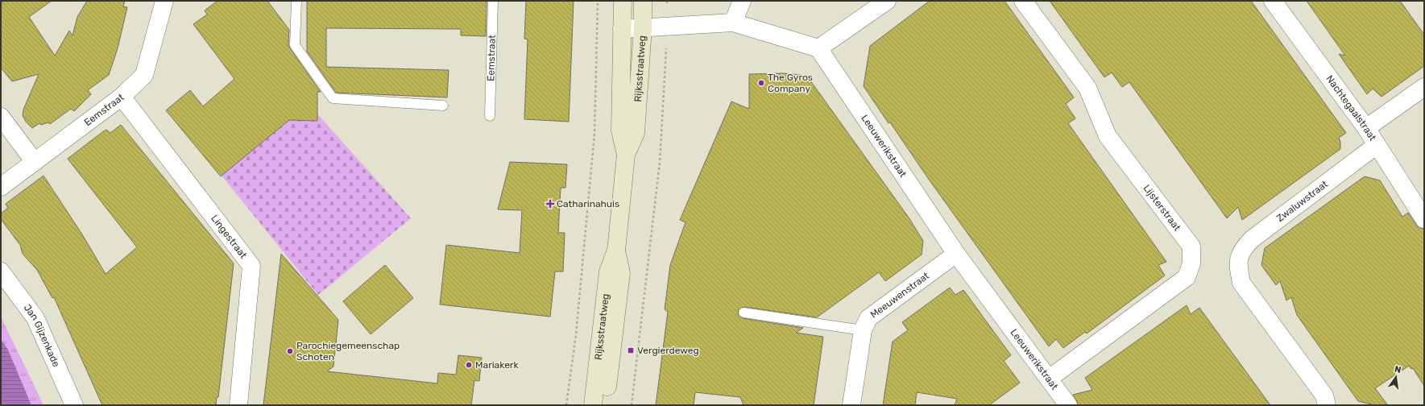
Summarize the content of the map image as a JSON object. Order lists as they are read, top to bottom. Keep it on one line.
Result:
{"streets":{"main road":["Rijksstraatweg"],"street":["Eemstraat","Nachtegaalstraat","Leeuwerikstraat","Zwaluwstraat","Lijsterstraat","Lingestraat","Meeuwenstraat","Jan Gijzenkade"]},"crossings":[["Eemstraat","Lingestraat"],["Nachtegaalstraat","Zwaluwstraat"],["Leeuwerikstraat","Lijsterstraat"],["Leeuwerikstraat","Meeuwenstraat"]],"places":{"other":["The Gyros Company","Parochiegemeenschap Schoten","Mariakerk"],"health":["Catharinahuis"],"transit":["Vergierdeweg"]},"north":"top"}
